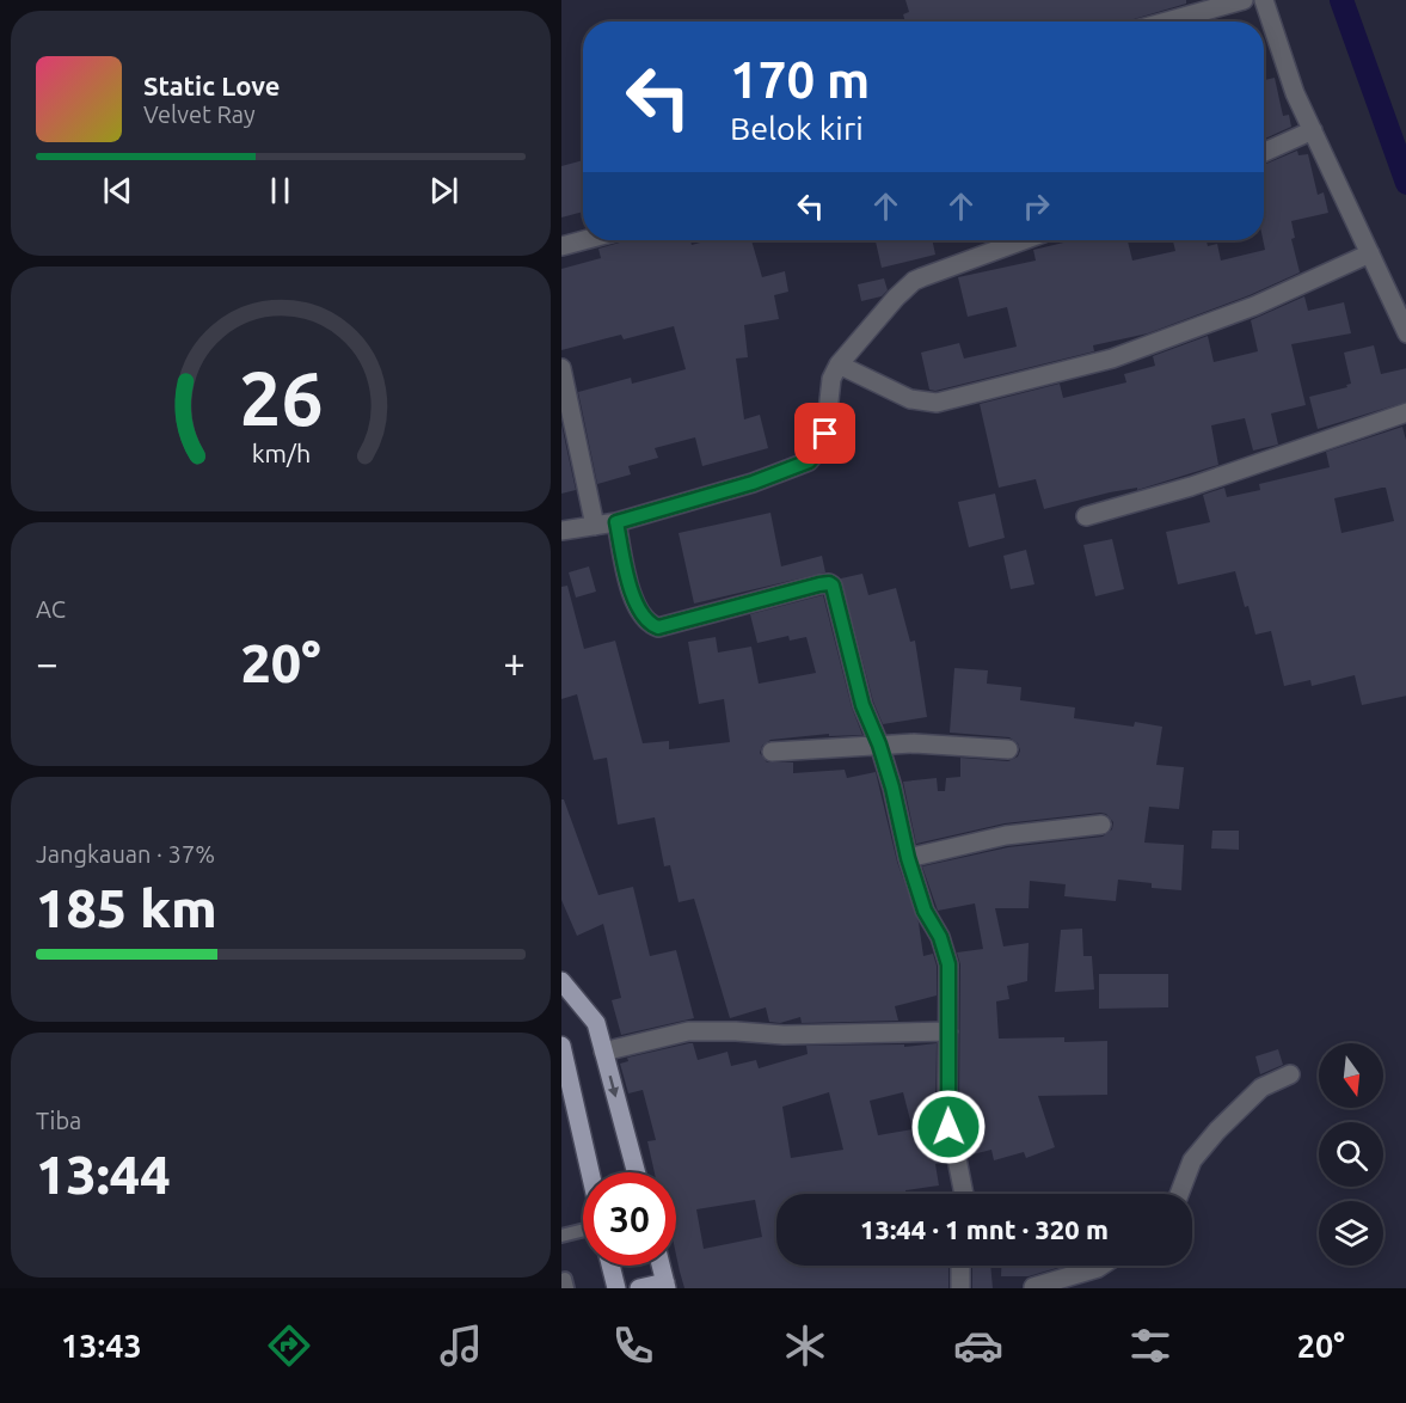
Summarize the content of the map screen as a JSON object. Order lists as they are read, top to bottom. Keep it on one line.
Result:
{"north":"bottom","page":{"turn":["170 m","Belok kiri"],"song":["Static Love","Velvet Ray"],"tile":["AC",["Jangkauan · 37%","185 km"],["Tiba","13:44"]],"heat":["−","20°","+"],"limit":"30","trip":"13:44 · 1 mnt · 320 m","tabs":["13:43","20°"],"gauge":["26","km/h"]}}
